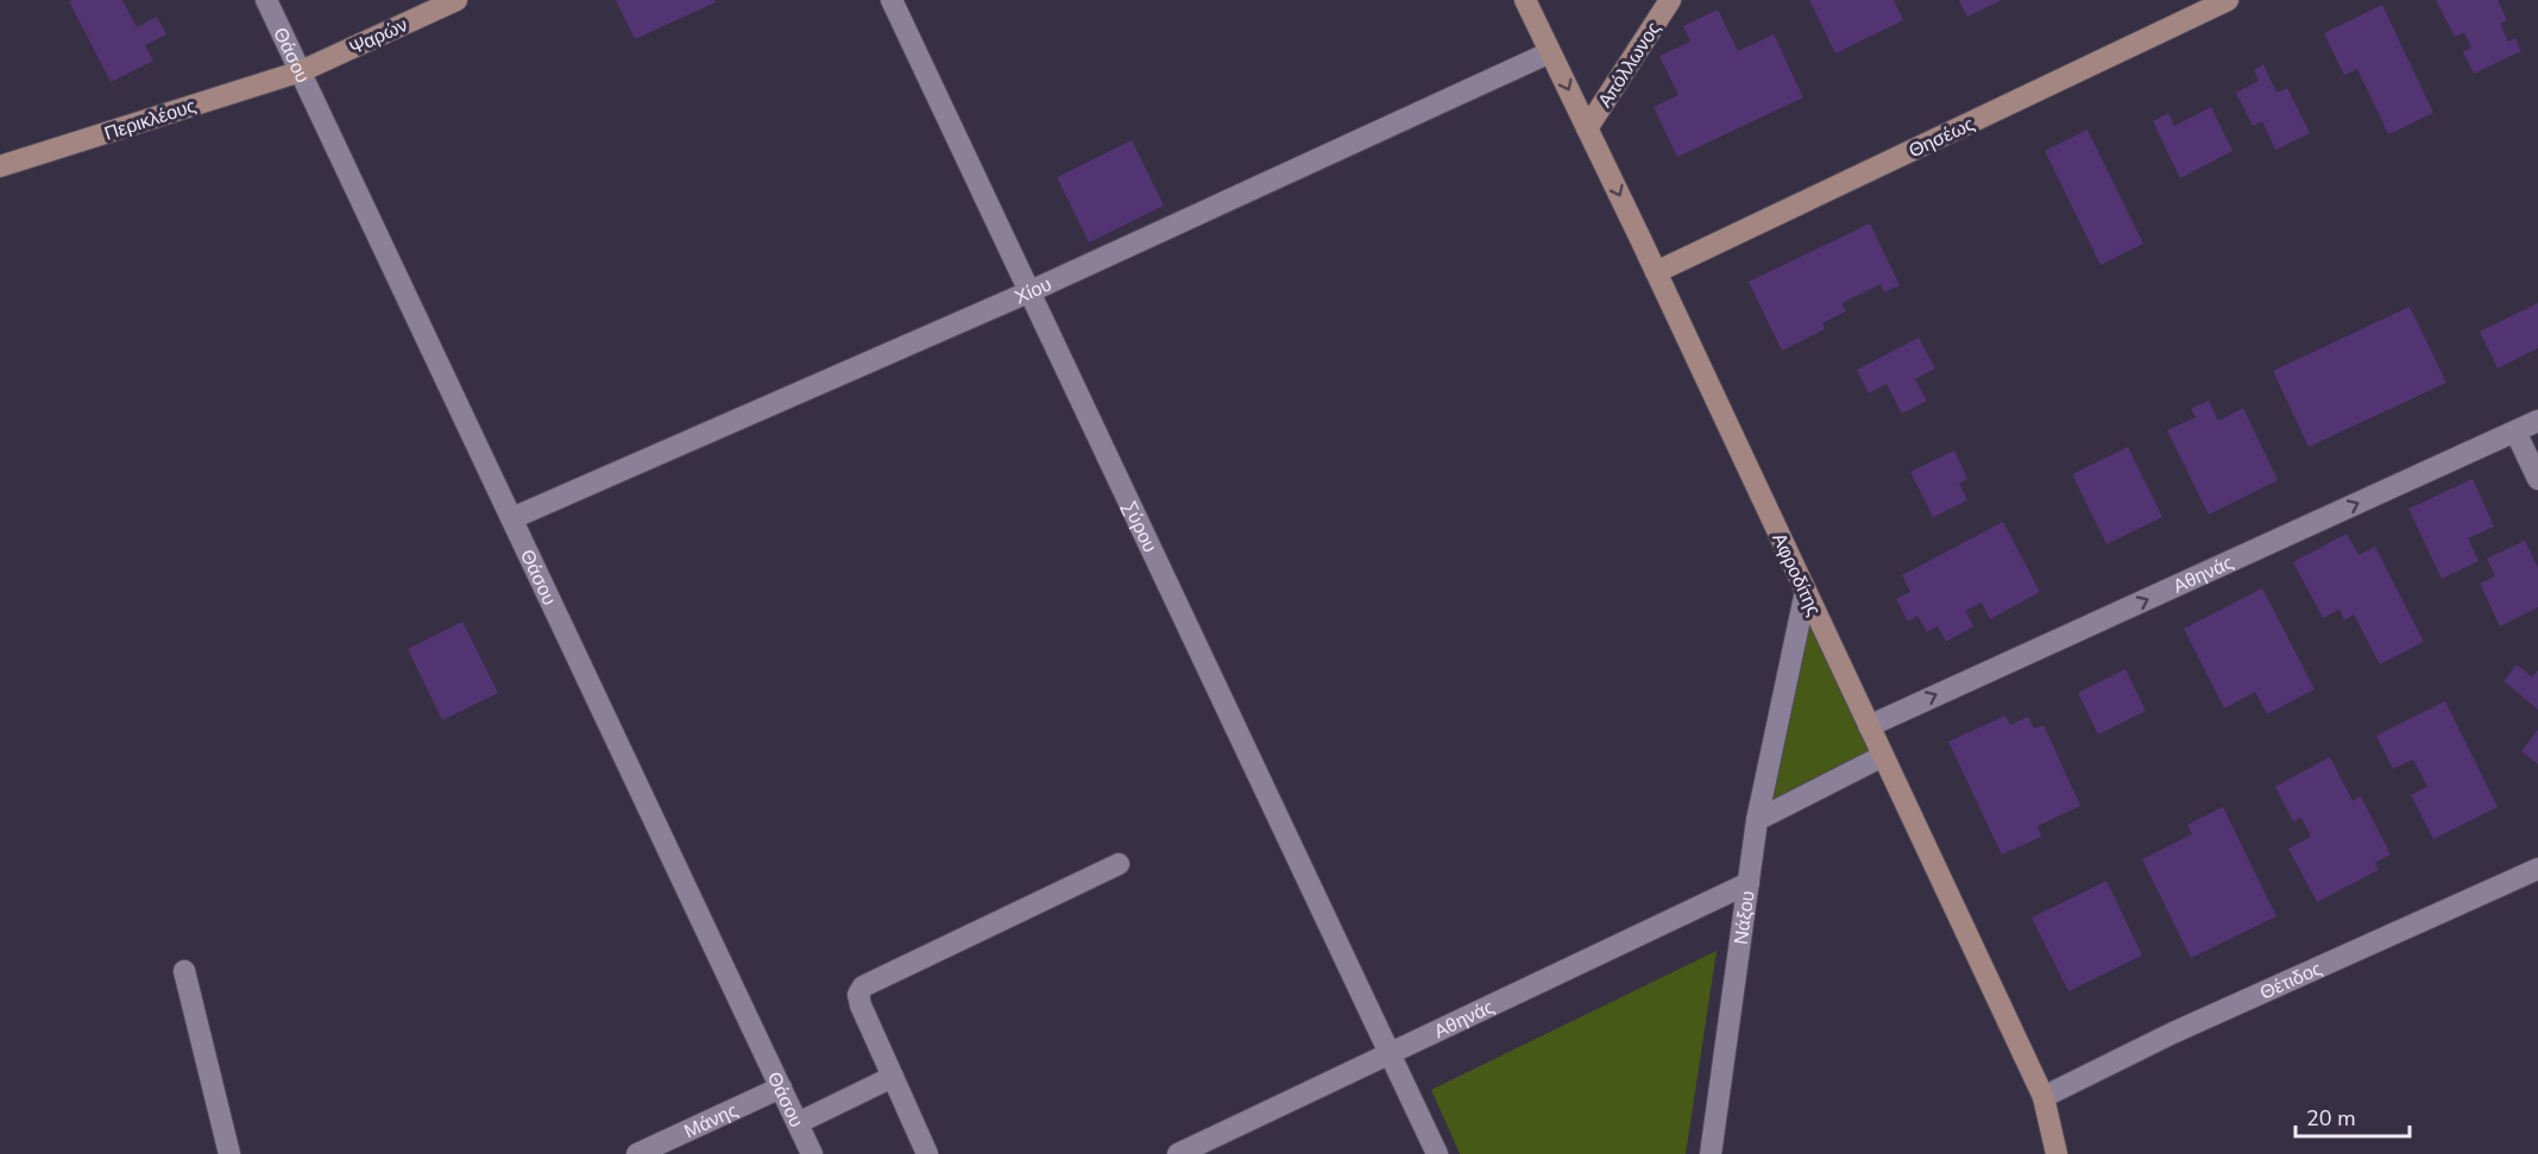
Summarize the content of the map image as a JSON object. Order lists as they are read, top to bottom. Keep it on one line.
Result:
{"streets":{"street":["Ψαρών","Θάσου","Απόλλωνος","Περικλέους","Θησέως","Χίου","Σύρου","Αθηνάς","Αφροδίτης","Νάξου","Θέτιδος","Μάνης"]},"crossings":[["Ψαρών","Θάσου"],["Ψαρών","Περικλέους"],["Θάσου","Περικλέους"],["Θάσου","Χίου"],["Θάσου","Μάνης"],["Απόλλωνος","Αφροδίτης"],["Θησέως","Αφροδίτης"],["Χίου","Σύρου"],["Χίου","Αφροδίτης"],["Σύρου","Αθηνάς"],["Αθηνάς","Αφροδίτης"],["Αθηνάς","Νάξου"],["Αφροδίτης","Νάξου"],["Αφροδίτης","Θέτιδος"]],"one_way":["Αθηνάς"],"scale_bar":"20 m"}
